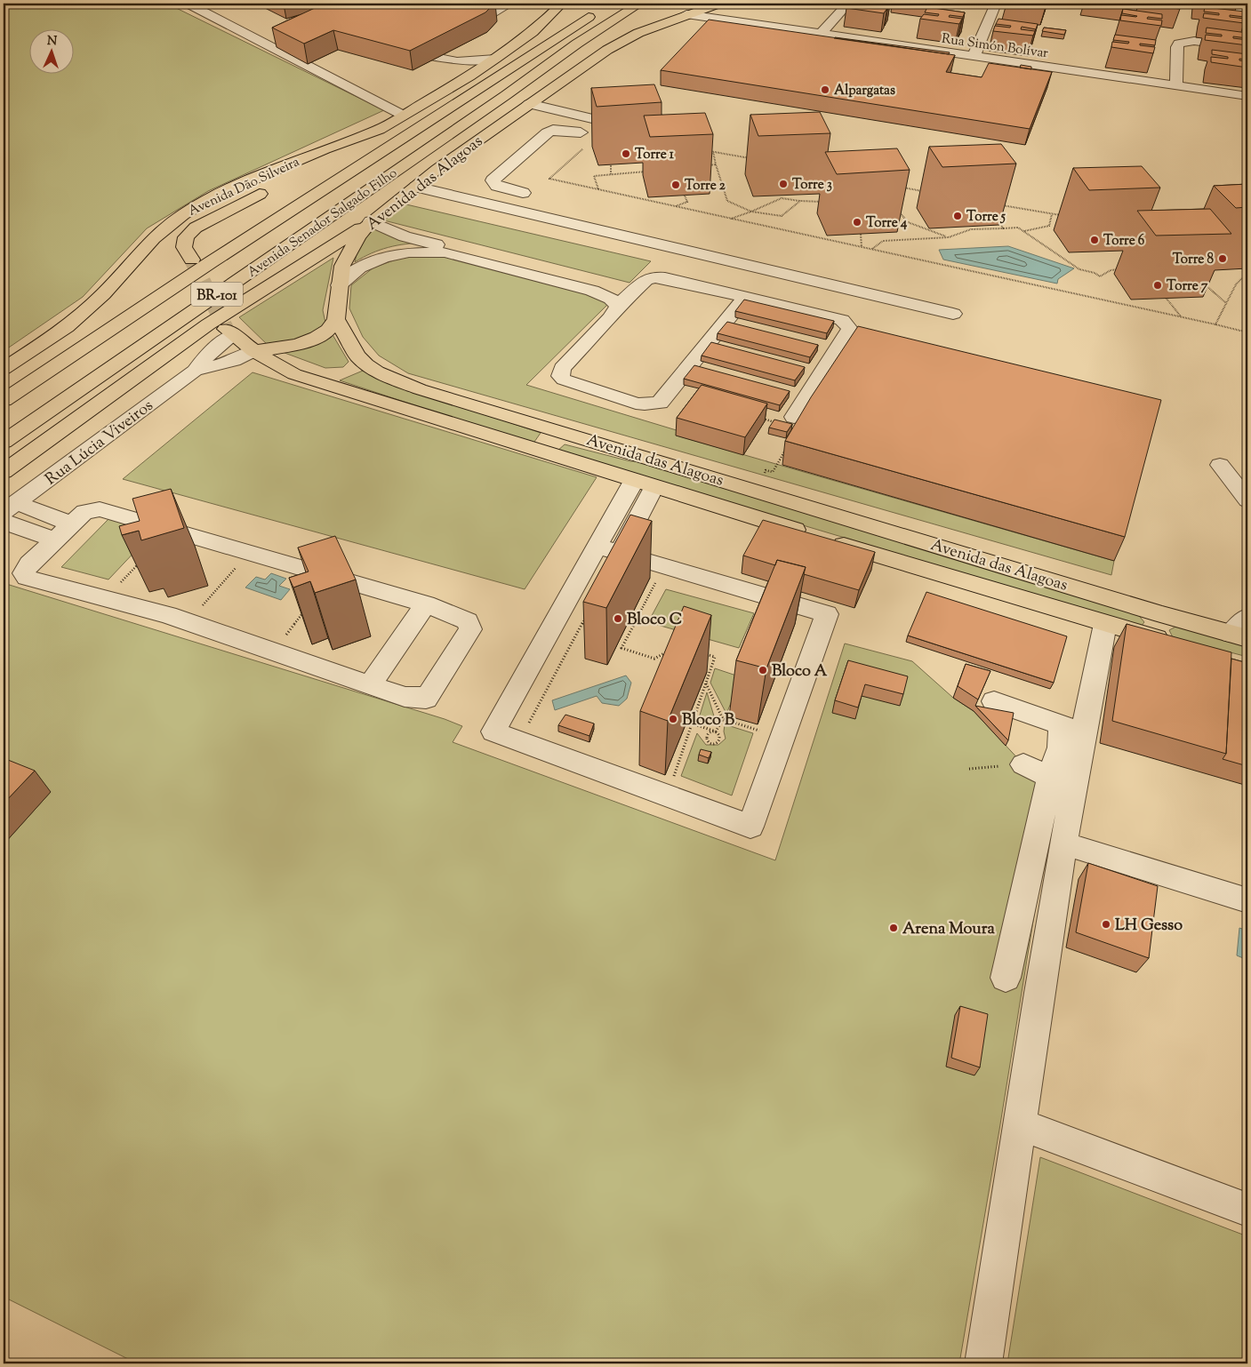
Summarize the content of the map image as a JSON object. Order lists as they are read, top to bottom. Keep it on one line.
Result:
{"streets":{"main road":["Avenida das Alagoas","Avenida Dão Silveira","Avenida Senador Salgado Filho","BR-101"],"street":["Rua Simón Bolívar","Rua Lúcia Viveiros"]},"crossings":[["Avenida das Alagoas","Avenida Senador Salgado Filho"],["Avenida das Alagoas","Rua Lúcia Viveiros"]],"places":["Alpargatas","Torre 1","Torre 3","Torre 2","Torre 5","Torre 4","Torre 6","Torre 8","Torre 7","Bloco C","Bloco A","Bloco B","LH Gesso","Arena Moura"],"north":"top"}
